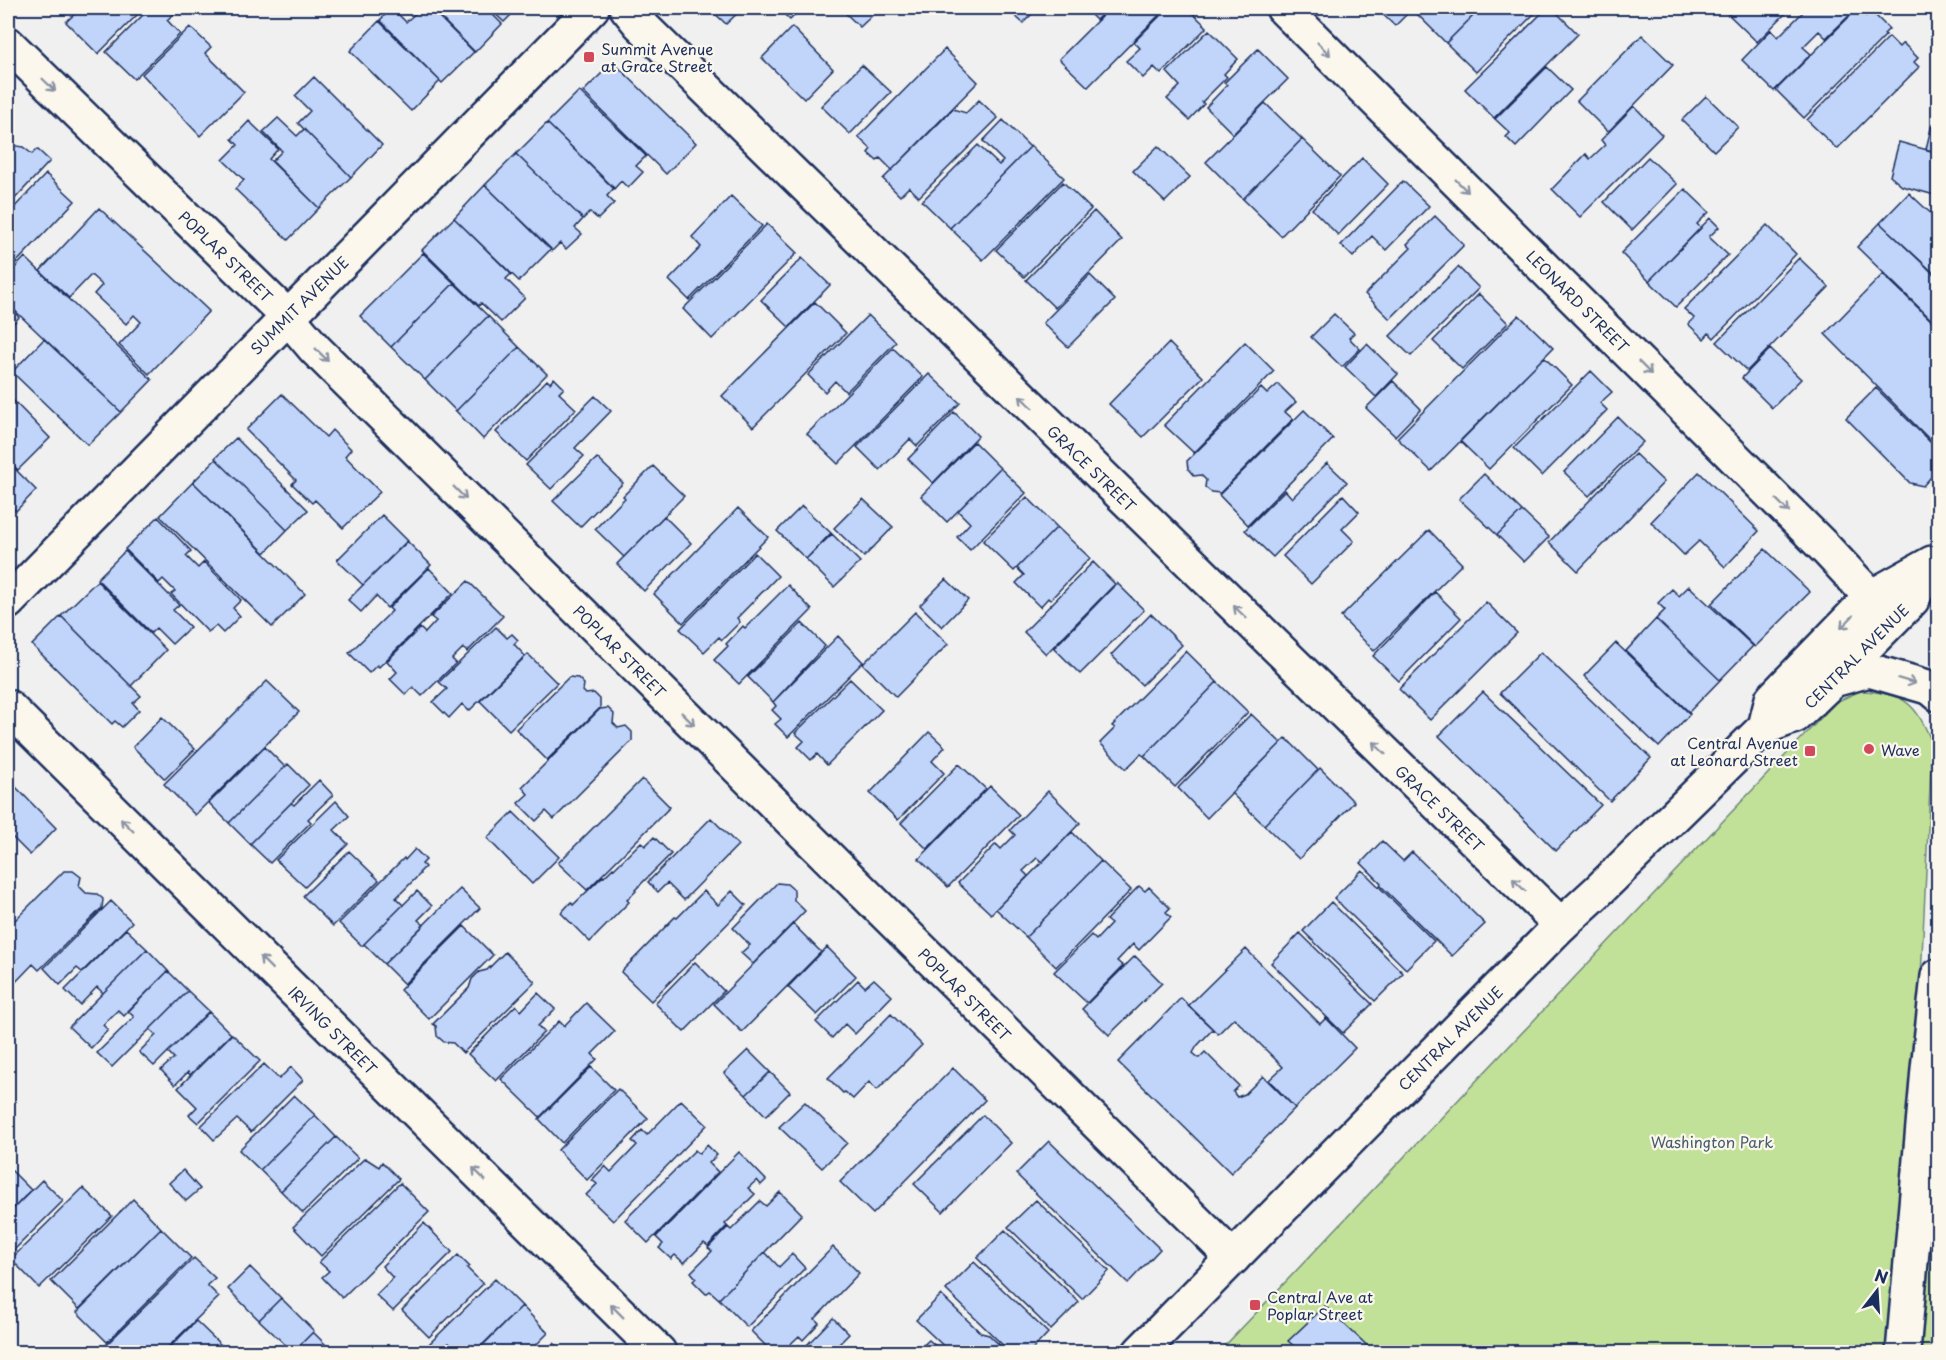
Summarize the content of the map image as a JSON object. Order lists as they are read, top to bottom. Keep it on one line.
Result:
{"streets":{"street":["POPLAR STREET","LEONARD STREET","SUMMIT AVENUE","GRACE STREET","CENTRAL AVENUE","IRVING STREET"]},"crossings":[["POPLAR STREET","SUMMIT AVENUE"],["POPLAR STREET","CENTRAL AVENUE"],["LEONARD STREET","CENTRAL AVENUE"],["GRACE STREET","CENTRAL AVENUE"]],"one_way":["POPLAR STREET","LEONARD STREET","GRACE STREET","IRVING STREET"],"parks":["Washington Park"],"places":{"transit":["Summit Avenue at Grace Street","Central Avenue at Leonard Street","Central Ave at Poplar Street"],"other":["Wave"]},"north":"top"}
